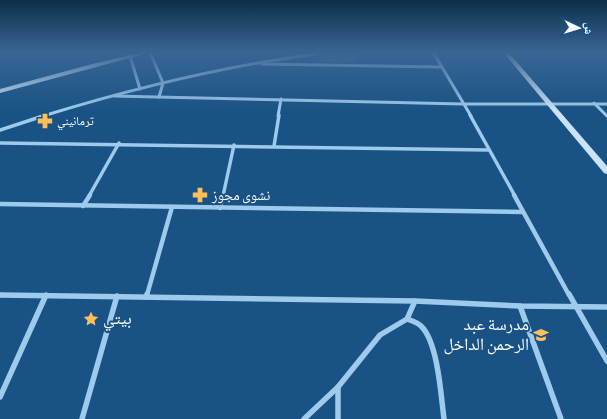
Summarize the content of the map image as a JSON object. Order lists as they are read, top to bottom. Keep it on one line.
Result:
{"places":{"pharmacy":["ترمانيني","نشوى مجوز"],"place":["بيتي"],"school or university":["مدرسة عبد الرحمن الداخل"]},"north":"right"}
